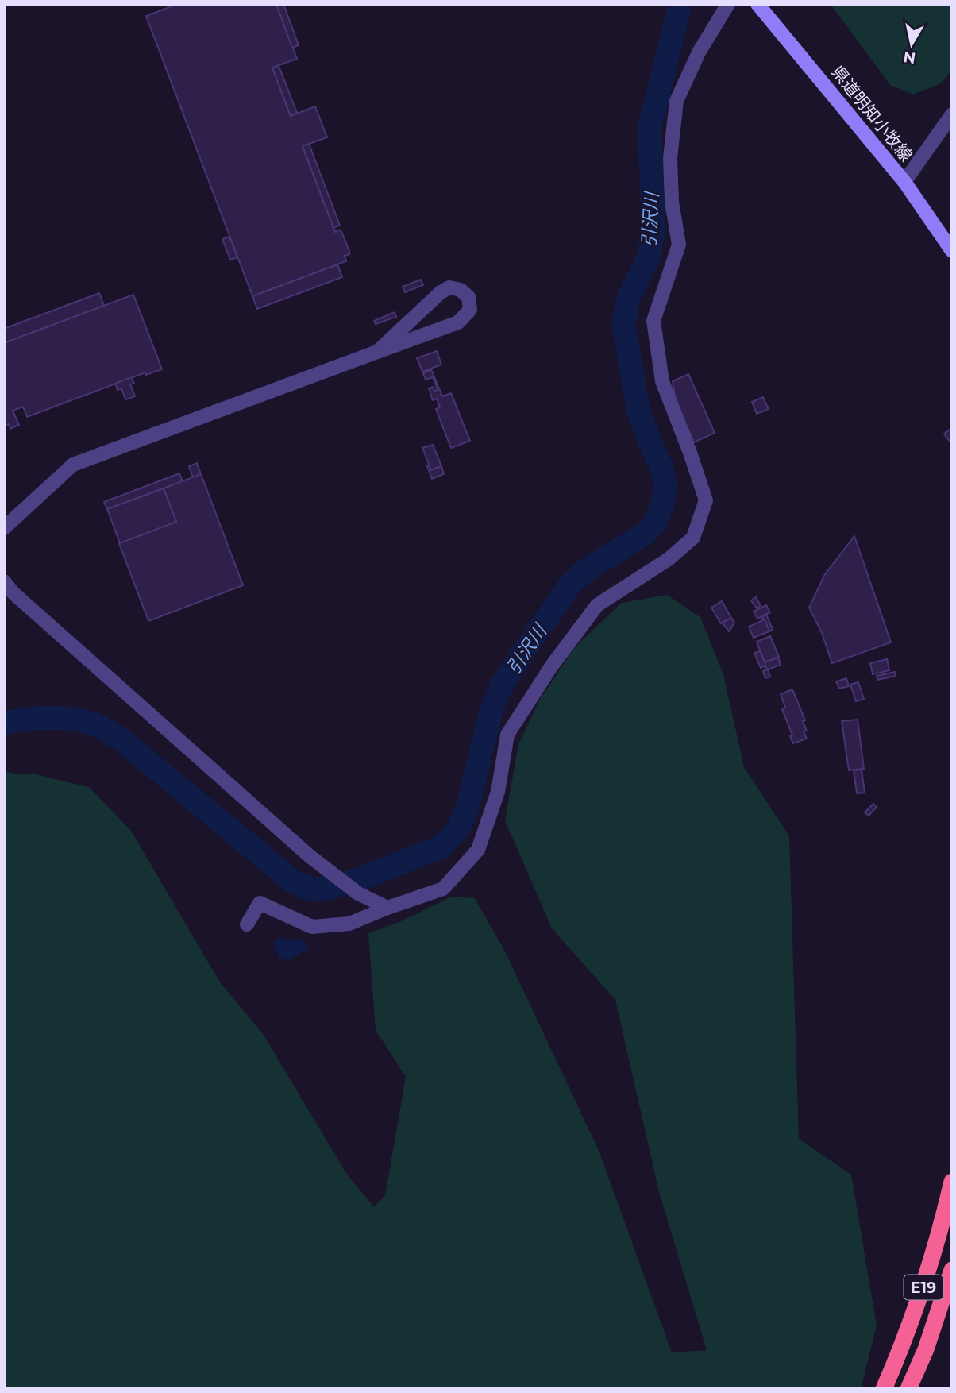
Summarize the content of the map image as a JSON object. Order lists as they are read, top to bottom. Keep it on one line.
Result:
{"streets":{"highway":["E19"],"main road":["県道明知小牧線"]},"water":["引沢川"],"north":"bottom"}
